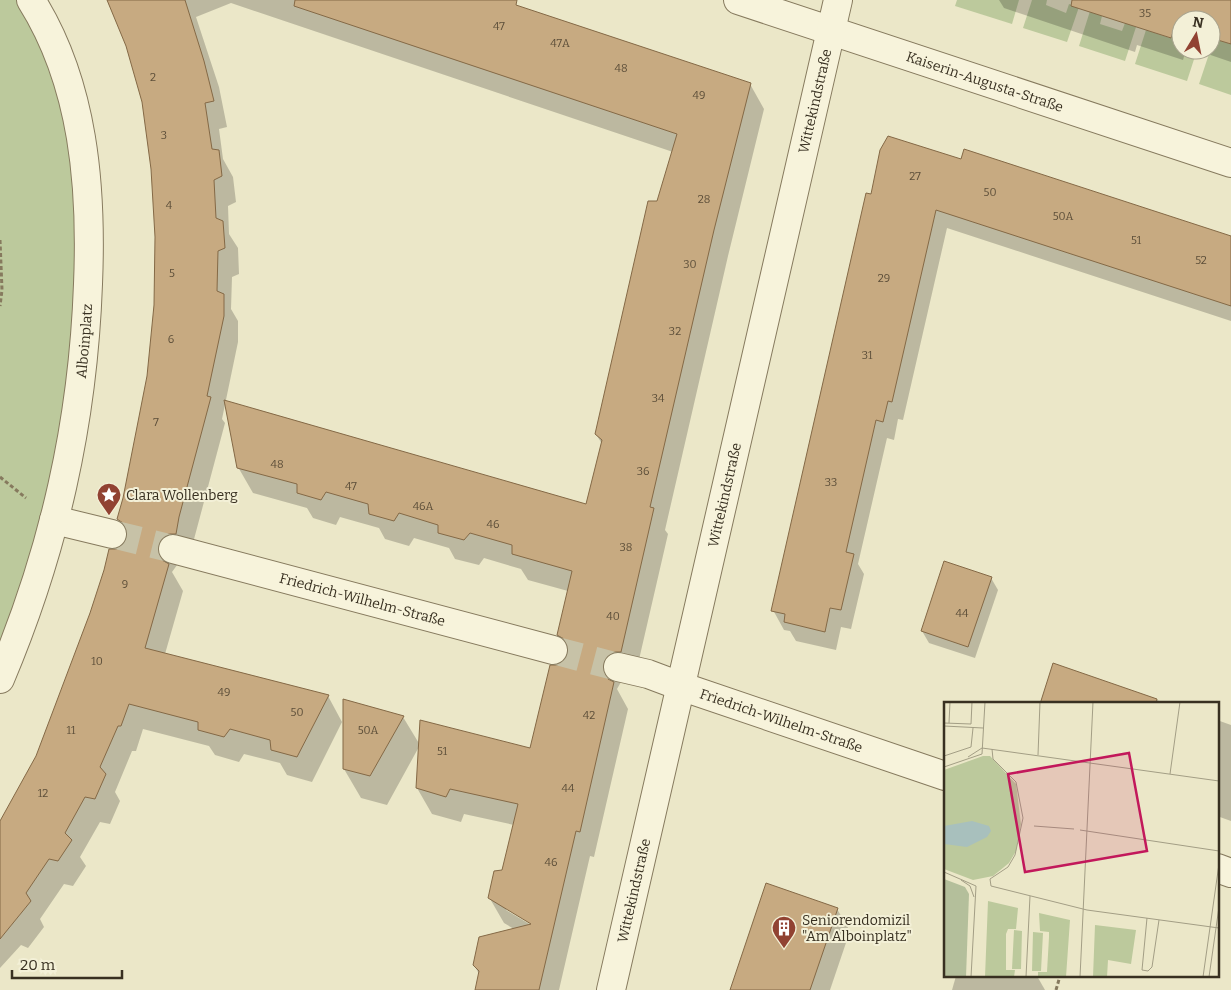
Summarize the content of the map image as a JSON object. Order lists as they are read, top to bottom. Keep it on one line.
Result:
{"streets":{"street":["Kaiserin-Augusta-Straße","Wittekindstraße","Alboinplatz","Friedrich-Wilhelm-Straße"]},"crossings":[["Kaiserin-Augusta-Straße","Wittekindstraße"],["Wittekindstraße","Friedrich-Wilhelm-Straße"]],"places":{"place":["Clara Wollenberg"],"building":["Seniorendomizil \"Am Alboinplatz\""]},"house_numbers":["35","47","47A","48","2","49","3","27","50","28","4","50A","51","52","30","5","29","32","6","31","34","7","48","36","33","47","46A","46","38","9","44","40","10","49","50","42","11","50A","51","44","12","46"],"scale_bar":"20 m","north":"top"}
